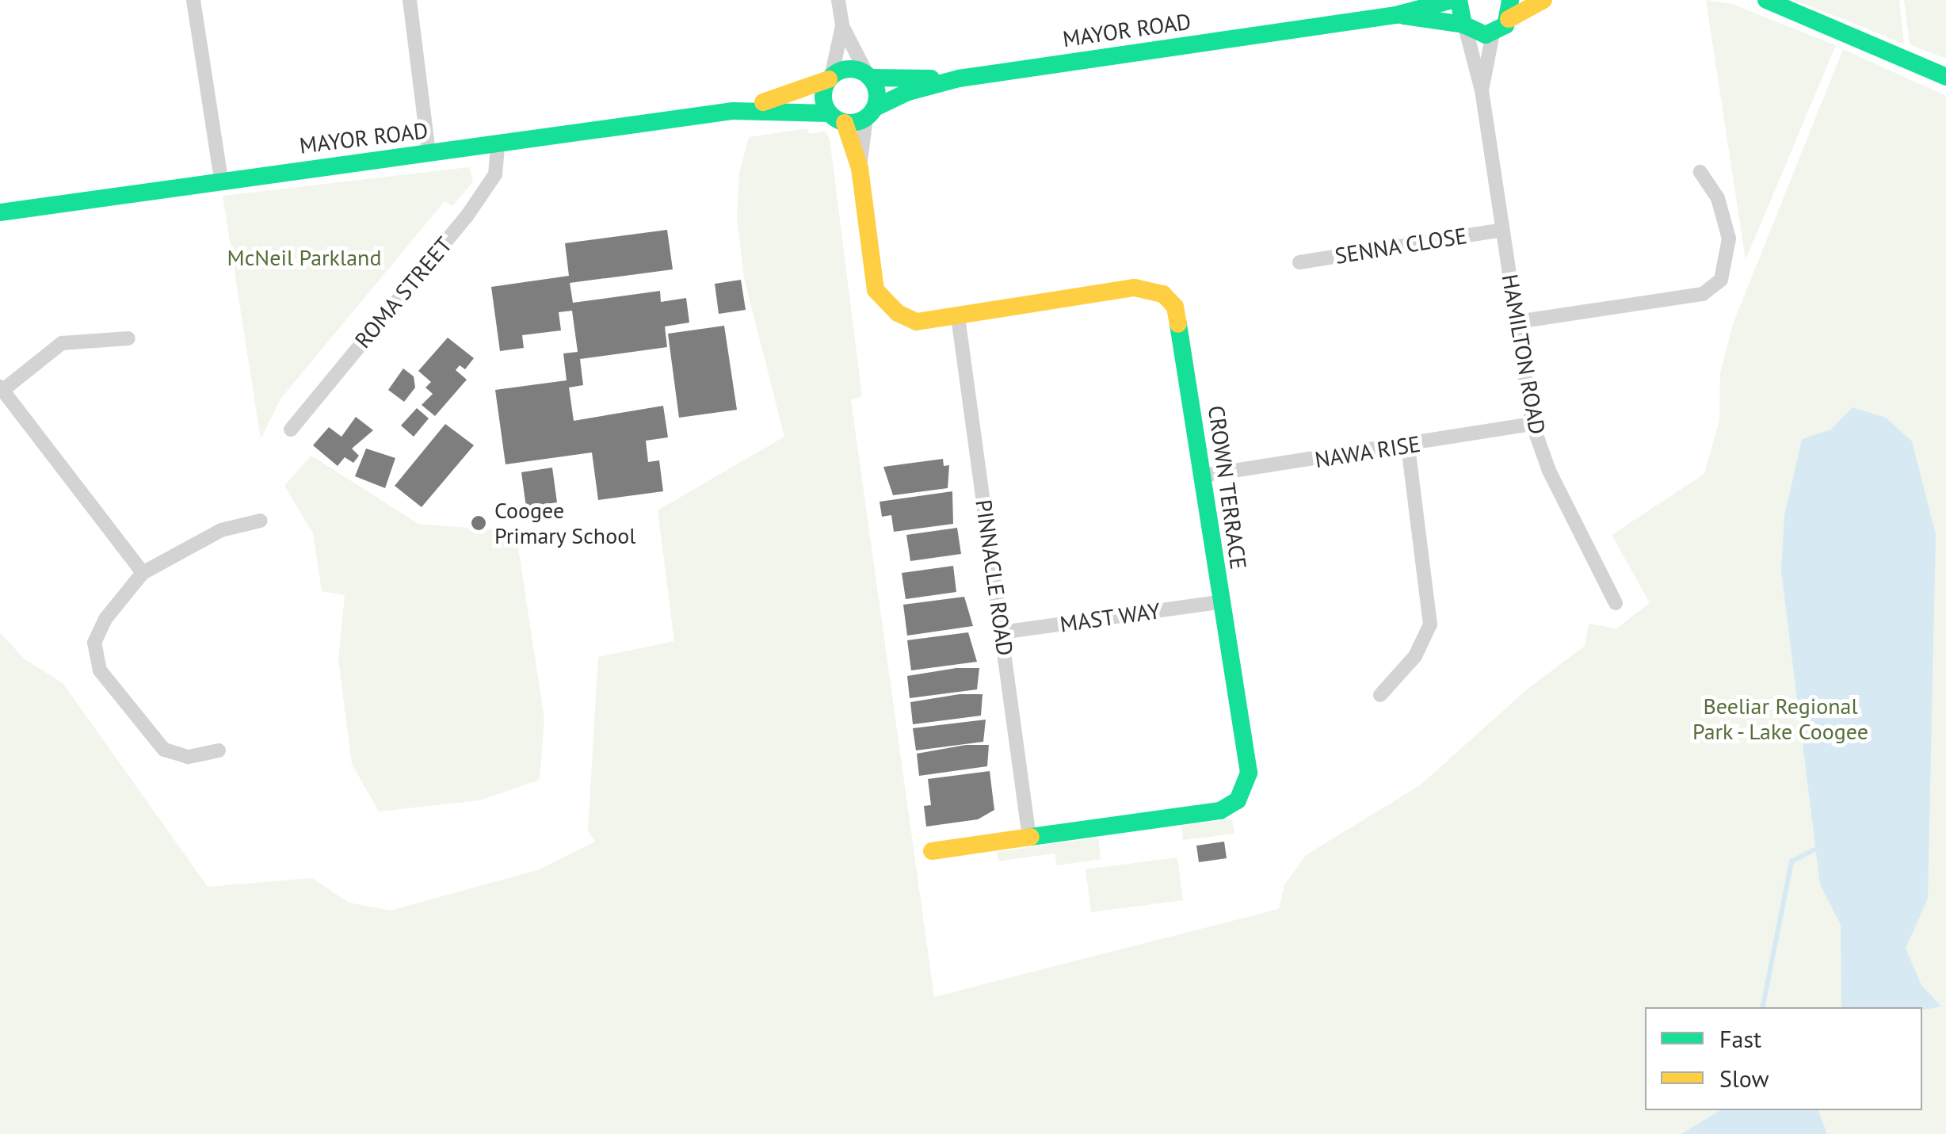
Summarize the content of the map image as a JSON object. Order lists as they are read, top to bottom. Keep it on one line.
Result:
{"streets":{"main road":["MAYOR ROAD","CROWN TERRACE"],"street":["SENNA CLOSE","ROMA STREET","HAMILTON ROAD","NAWA RISE","PINNACLE ROAD","MAST WAY"]},"crossings":[["MAYOR ROAD","ROMA STREET"],["MAYOR ROAD","HAMILTON ROAD"],["MAYOR ROAD","CROWN TERRACE"],["SENNA CLOSE","HAMILTON ROAD"],["HAMILTON ROAD","NAWA RISE"],["NAWA RISE","CROWN TERRACE"],["CROWN TERRACE","PINNACLE ROAD"],["CROWN TERRACE","MAST WAY"],["PINNACLE ROAD","MAST WAY"]],"parks":["McNeil Parkland","Beeliar Regional Park - Lake Coogee"],"places":["Coogee Primary School"],"legend":["Fast","Slow"]}
